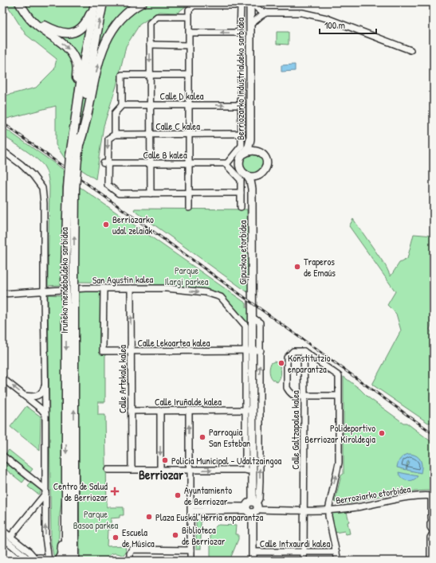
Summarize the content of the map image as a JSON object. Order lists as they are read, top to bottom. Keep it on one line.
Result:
{"streets":{"highway":["Iruñeko mendebaldeko sarbidea"],"main road":["Berriozarko Industrialdeko sarbidea","Gipuzkoa etorbidea"],"street":["Calle D kalea","Calle C kalea","Calle B kalea","San Agustin kalea","Calle Lekoartea kalea","Calle Artekale kalea","Calle Iruñalde kalea","Calle Galtzapalea kalea","Berroziarko etorbidea","Calle Intxaurdi kalea"]},"crossings":[["Berriozarko Industrialdeko sarbidea","Gipuzkoa etorbidea"],["Gipuzkoa etorbidea","San Agustin kalea"],["Gipuzkoa etorbidea","Calle Lekoartea kalea"],["Gipuzkoa etorbidea","Calle Iruñalde kalea"],["Gipuzkoa etorbidea","Berroziarko etorbidea"],["Gipuzkoa etorbidea","Calle Intxaurdi kalea"],["San Agustin kalea","Calle Lekoartea kalea"],["San Agustin kalea","Calle Artekale kalea"],["Calle Lekoartea kalea","Calle Artekale kalea"],["Calle Artekale kalea","Calle Iruñalde kalea"],["Calle Galtzapalea kalea","Berroziarko etorbidea"],["Calle Galtzapalea kalea","Calle Intxaurdi kalea"]],"one_way":["Calle D kalea","San Agustin kalea"],"districts":["Berriozar"],"parks":["Parque Ilargi parkea","Parque Basoa parkea"],"places":{"other":["Berriozarko udal zelaiak","Traperos de Emaús","Konstitutzio enparantza","Polideportivo Berriozar Kiroldegia","Parroquia San Esteban","Policia Municipal - Udaltzaingoa","Ayuntamiento de Berriozar","Plaza Euskal Herria enparantza","Biblioteca de Berriozar","Escuela de Música"],"health":["Centro de Salud de Berriozar"]},"scale_bar":"100 m"}
